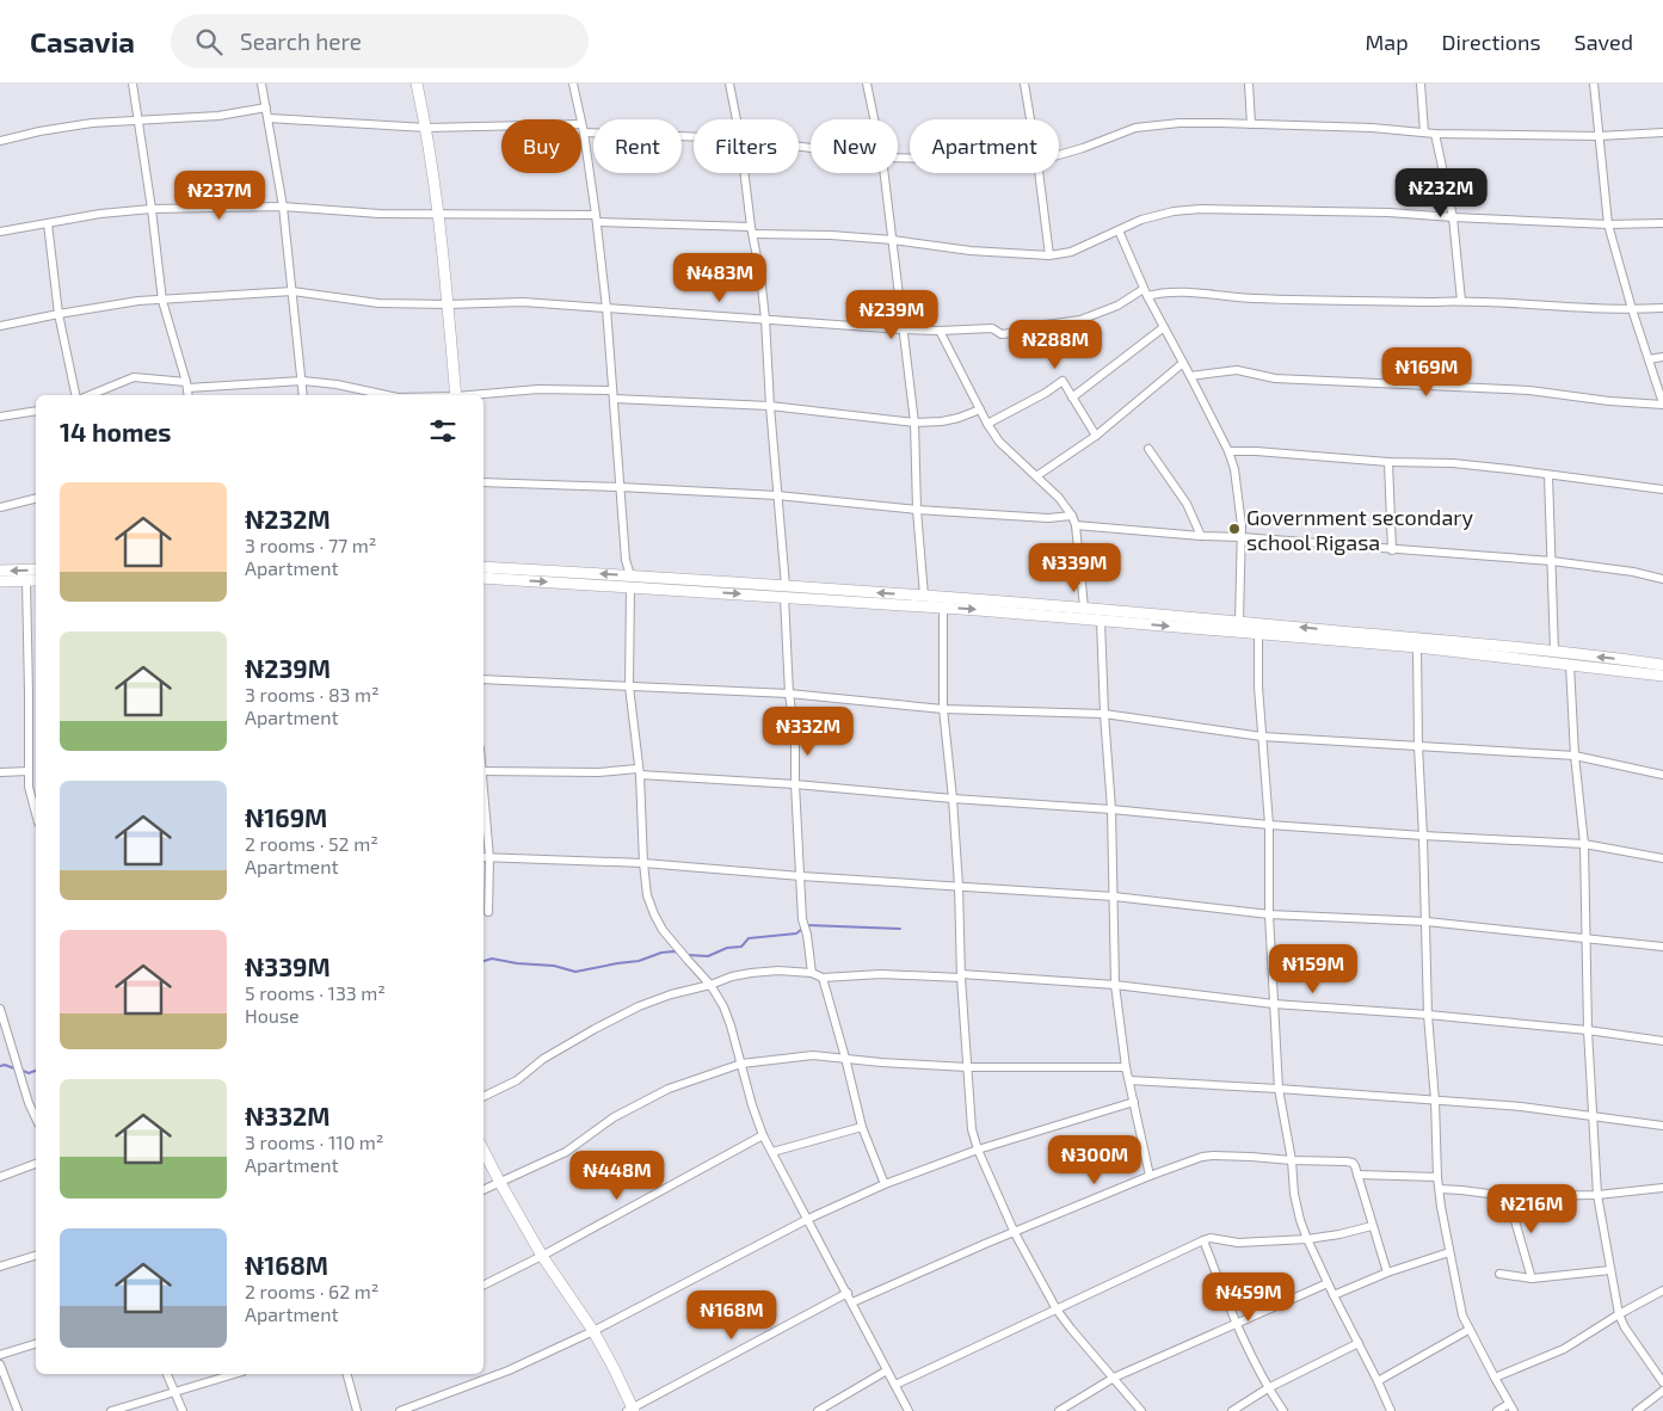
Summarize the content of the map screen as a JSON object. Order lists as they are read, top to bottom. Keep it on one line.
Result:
{"places":["Government secondary school Rigasa"],"page":{"header":"Casavia","search":"Search here","nav":["Map","Directions","Saved"],"chip":["Buy","Rent","Filters","New","Apartment"],"price":["₦232M","₦237M","₦483M","₦239M","₦288M","₦169M","₦339M","₦332M","₦159M","₦300M","₦448M","₦216M","₦459M","₦168M"],"heading":"14 homes","list":[{"name":"₦232M","note":"3 rooms · 77 m² · Apartment"},{"name":"₦239M","note":"3 rooms · 83 m² · Apartment"},{"name":"₦169M","note":"2 rooms · 52 m² · Apartment"},{"name":"₦339M","note":"5 rooms · 133 m² · House"},{"name":"₦332M","note":"3 rooms · 110 m² · Apartment"},{"name":"₦168M","note":"2 rooms · 62 m² · Apartment"}]}}
